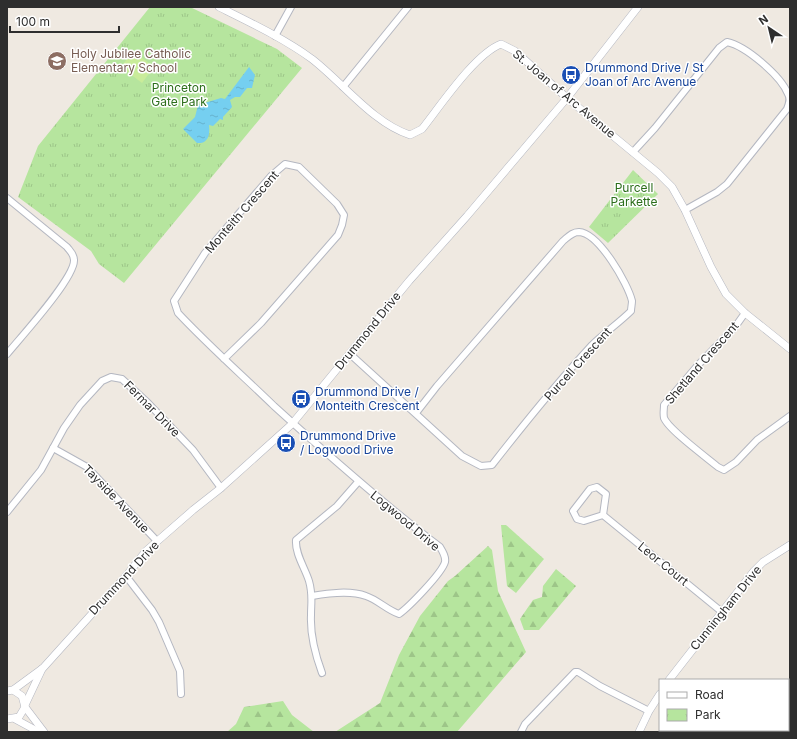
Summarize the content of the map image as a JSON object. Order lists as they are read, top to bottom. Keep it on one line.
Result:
{"streets":{"street":["St. Joan of Arc Avenue","Monteith Crescent","Drummond Drive","Shetland Crescent","Purcell Crescent","Fermar Drive","Tayside Avenue","Logwood Drive","Leor Court","Cunningham Drive"]},"crossings":[["St. Joan of Arc Avenue","Drummond Drive"],["St. Joan of Arc Avenue","Shetland Crescent"],["Monteith Crescent","Drummond Drive"],["Monteith Crescent","Logwood Drive"],["Drummond Drive","Purcell Crescent"],["Drummond Drive","Fermar Drive"],["Drummond Drive","Tayside Avenue"],["Drummond Drive","Logwood Drive"],["Fermar Drive","Tayside Avenue"],["Leor Court","Cunningham Drive"]],"parks":["Princeton Gate Park","Purcell Parkette"],"places":{"school or university":["Holy Jubilee Catholic Elementary School"],"bus stop":["Drummond Drive / St Joan of Arc Avenue","Drummond Drive / Monteith Crescent","Drummond Drive / Logwood Drive"]},"legend":["Road","Park"],"scale_bar":"100 m","north":"top left"}
